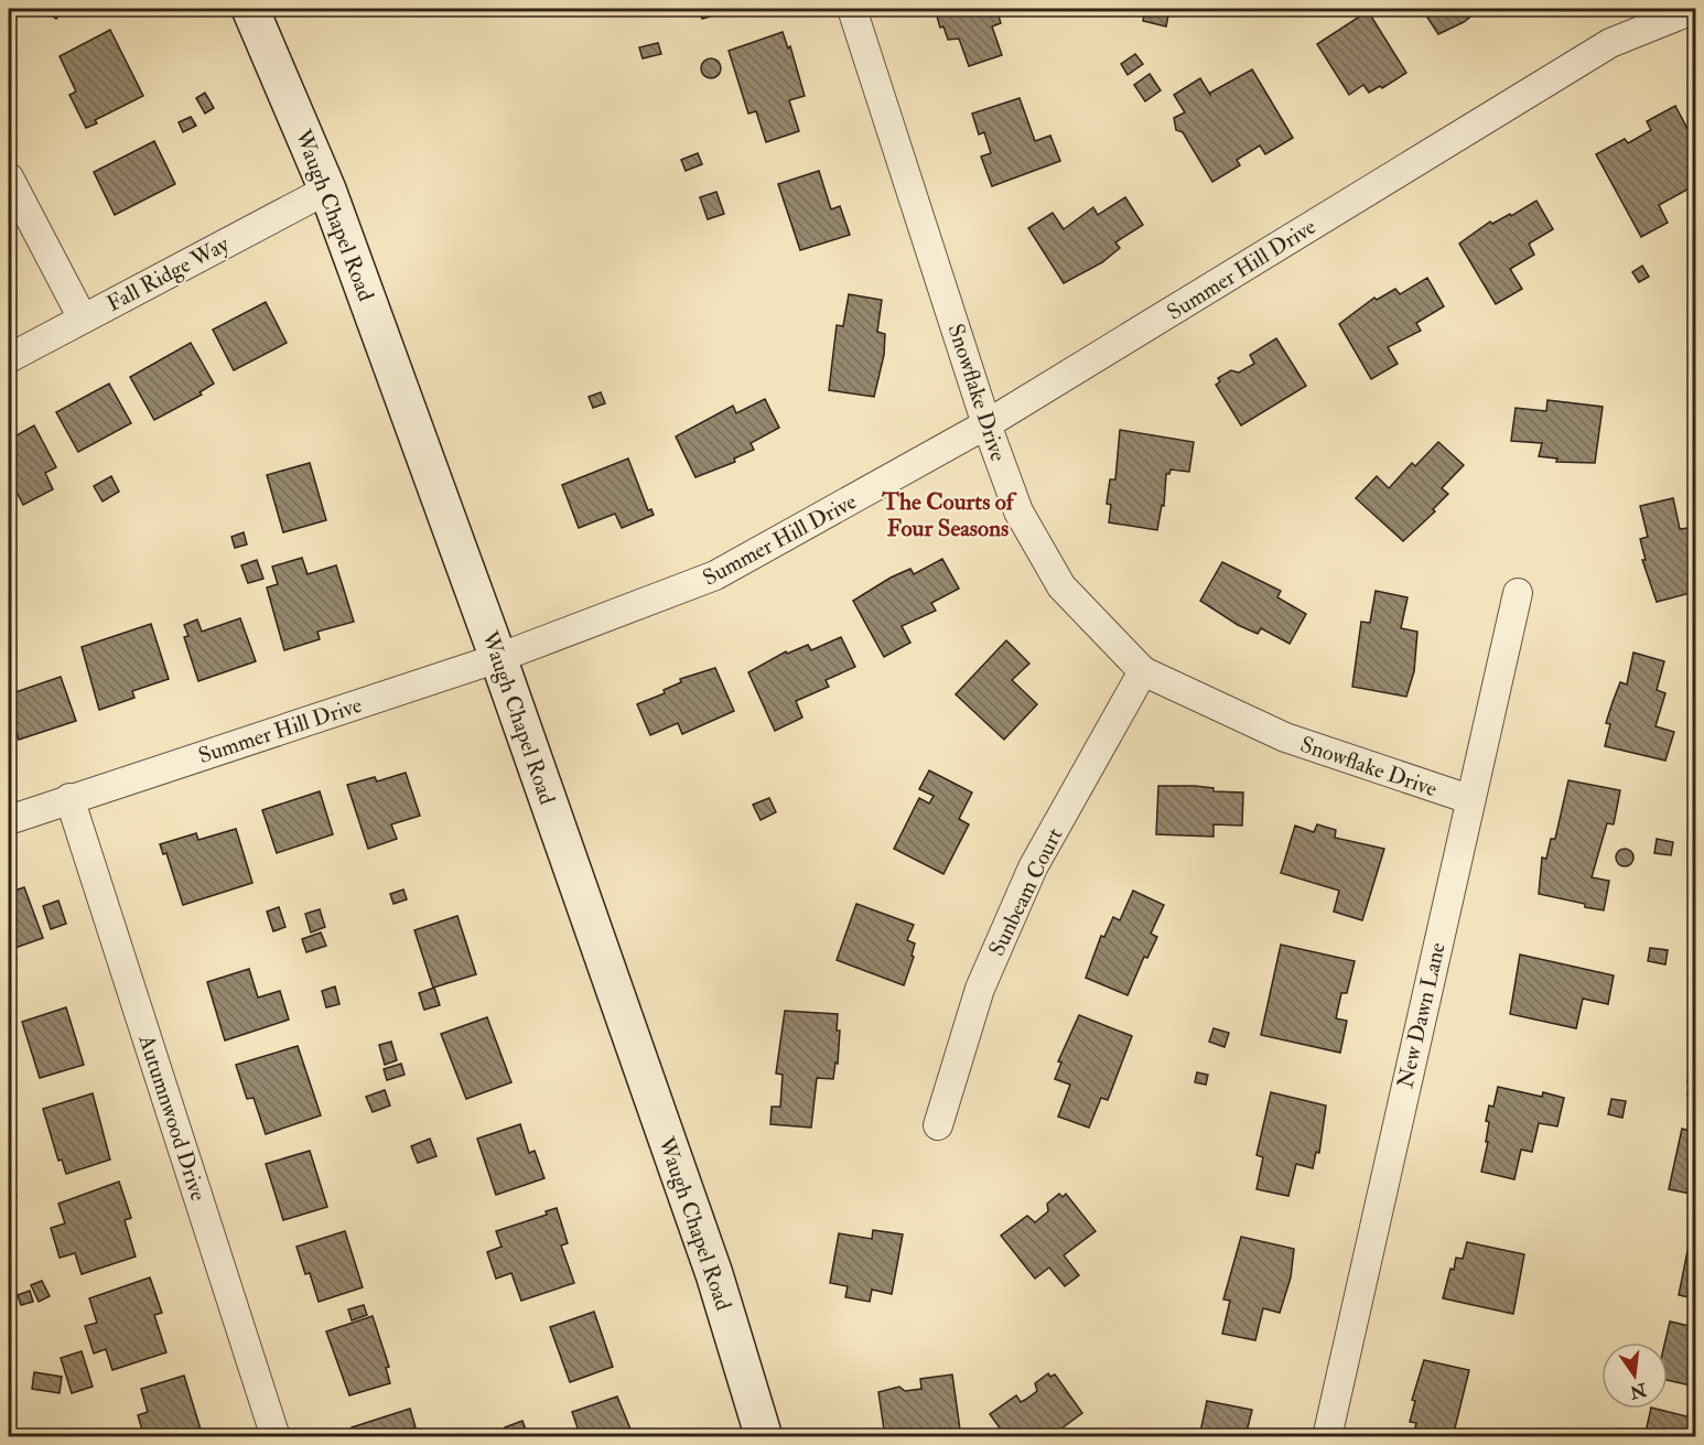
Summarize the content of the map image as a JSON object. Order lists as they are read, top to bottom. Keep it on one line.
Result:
{"streets":{"main road":["Waugh Chapel Road"],"street":["Summer Hill Drive","Fall Ridge Way","Snowflake Drive","Sunbeam Court","New Dawn Lane","Autumnwood Drive"]},"crossings":[["Waugh Chapel Road","Summer Hill Drive"],["Waugh Chapel Road","Fall Ridge Way"],["Summer Hill Drive","Snowflake Drive"],["Summer Hill Drive","Autumnwood Drive"],["Snowflake Drive","Sunbeam Court"],["Snowflake Drive","New Dawn Lane"]],"districts":["The Courts of Four Seasons"],"north":"bottom"}
